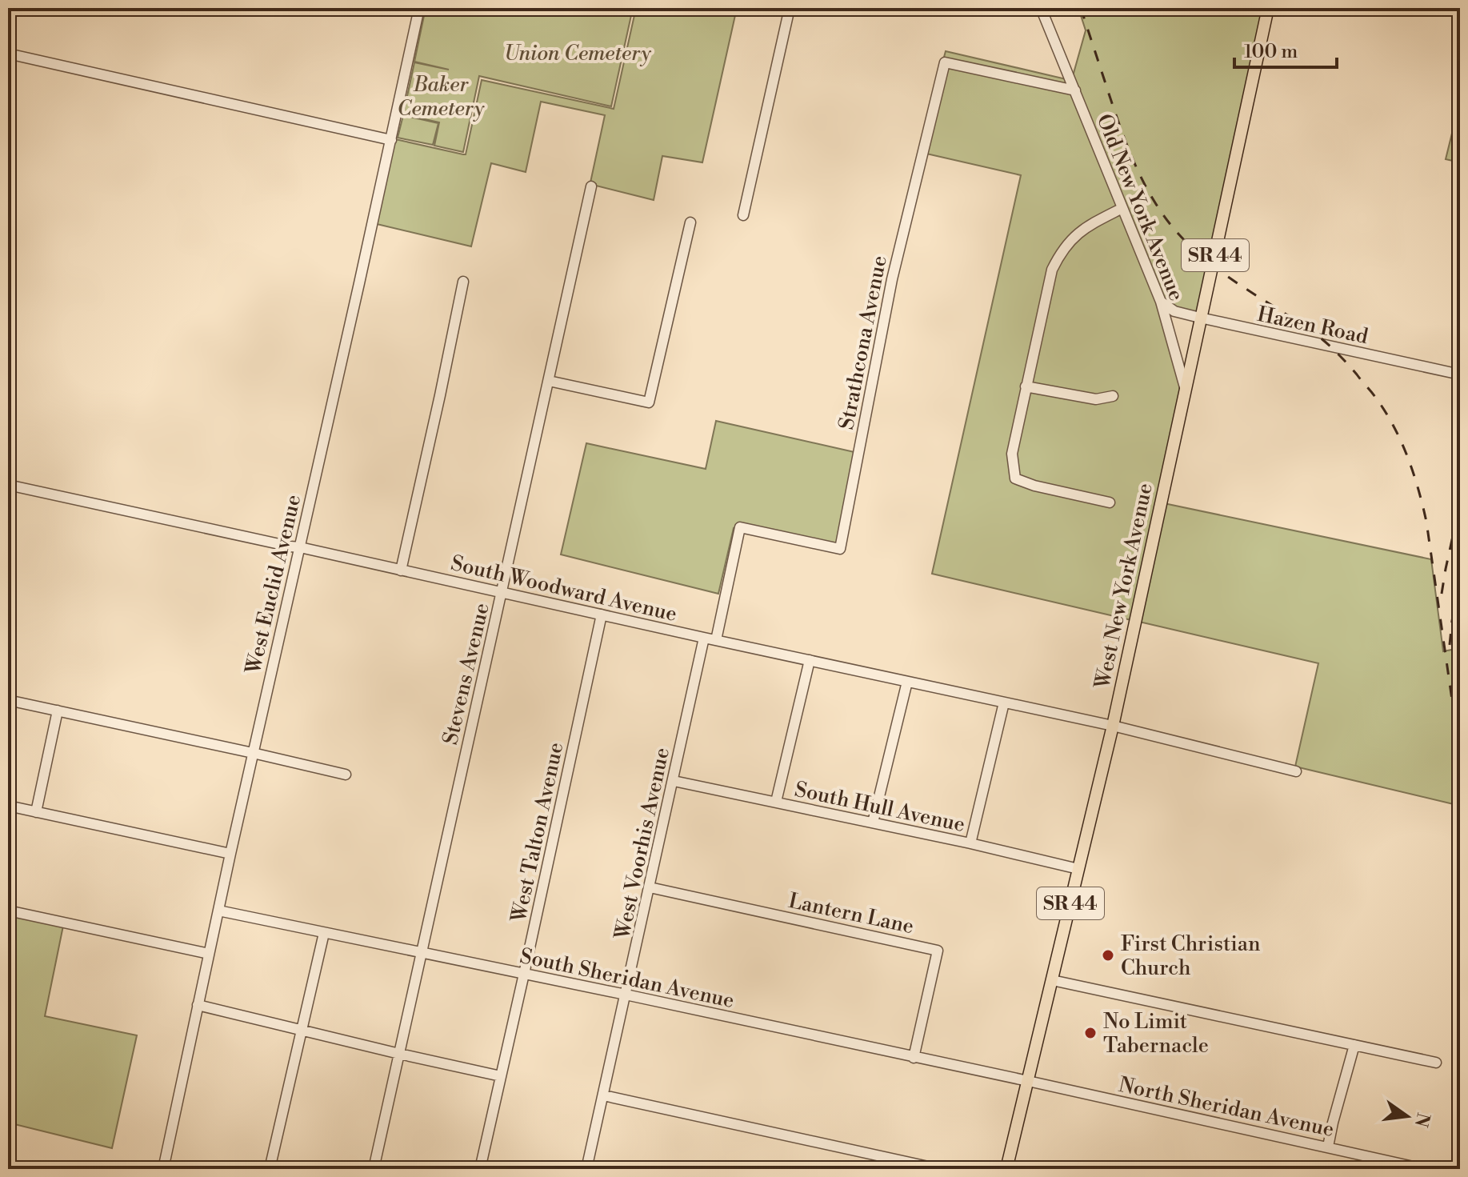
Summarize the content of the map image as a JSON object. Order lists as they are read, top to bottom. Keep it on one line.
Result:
{"streets":{"main road":["SR 44","West New York Avenue"],"street":["Old New York Avenue","Hazen Road","Strathcona Avenue","West Euclid Avenue","South Woodward Avenue","Stevens Avenue","South Hull Avenue","West Talton Avenue","West Voorhis Avenue","Lantern Lane","South Sheridan Avenue","North Sheridan Avenue"]},"crossings":[["Old New York Avenue","Hazen Road"],["Old New York Avenue","Strathcona Avenue"],["Old New York Avenue","West New York Avenue"],["Hazen Road","West New York Avenue"],["Strathcona Avenue","South Woodward Avenue"],["West Euclid Avenue","South Woodward Avenue"],["West Euclid Avenue","South Sheridan Avenue"],["West New York Avenue","South Woodward Avenue"],["West New York Avenue","South Hull Avenue"],["West New York Avenue","South Sheridan Avenue"],["West New York Avenue","North Sheridan Avenue"],["South Woodward Avenue","Stevens Avenue"],["South Woodward Avenue","West Talton Avenue"],["South Woodward Avenue","West Voorhis Avenue"],["Stevens Avenue","South Sheridan Avenue"],["South Hull Avenue","West Voorhis Avenue"],["West Talton Avenue","South Sheridan Avenue"],["West Voorhis Avenue","Lantern Lane"],["West Voorhis Avenue","South Sheridan Avenue"],["Lantern Lane","South Sheridan Avenue"],["South Sheridan Avenue","North Sheridan Avenue"]],"parks":["Union Cemetery","Baker Cemetery"],"places":["First Christian Church","No Limit Tabernacle"],"scale_bar":"100 m","north":"right"}
